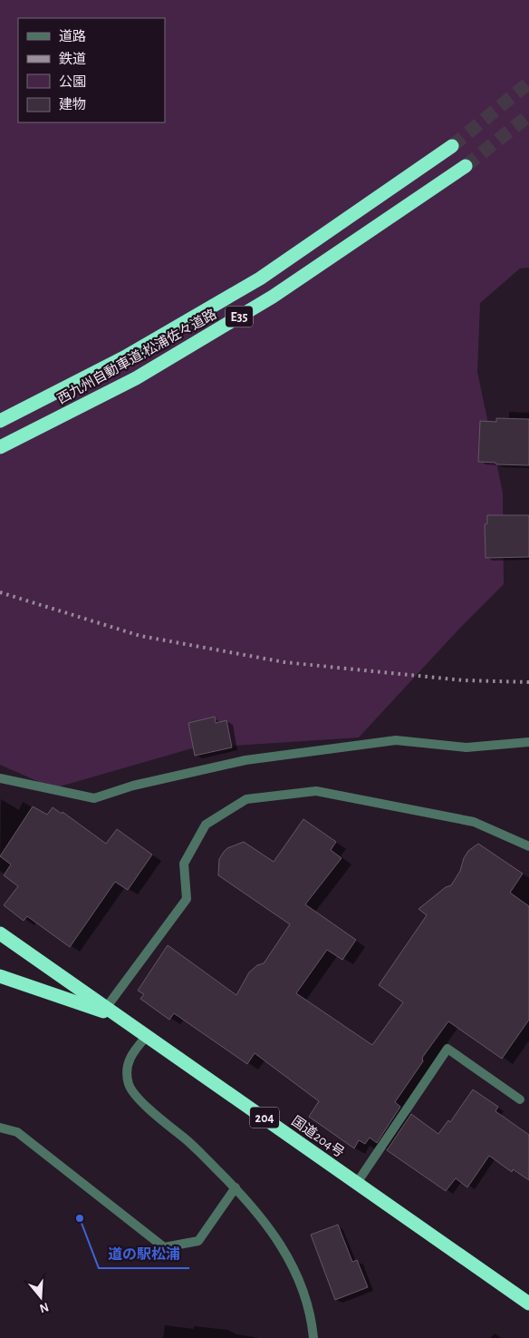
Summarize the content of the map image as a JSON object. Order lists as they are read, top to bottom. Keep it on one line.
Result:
{"streets":{"highway":["E35","西九州自動車道;松浦佐々道路","204","国道204号"]},"places":["道の駅松浦"],"legend":["道路","鉄道","公園","建物"],"north":"bottom"}
